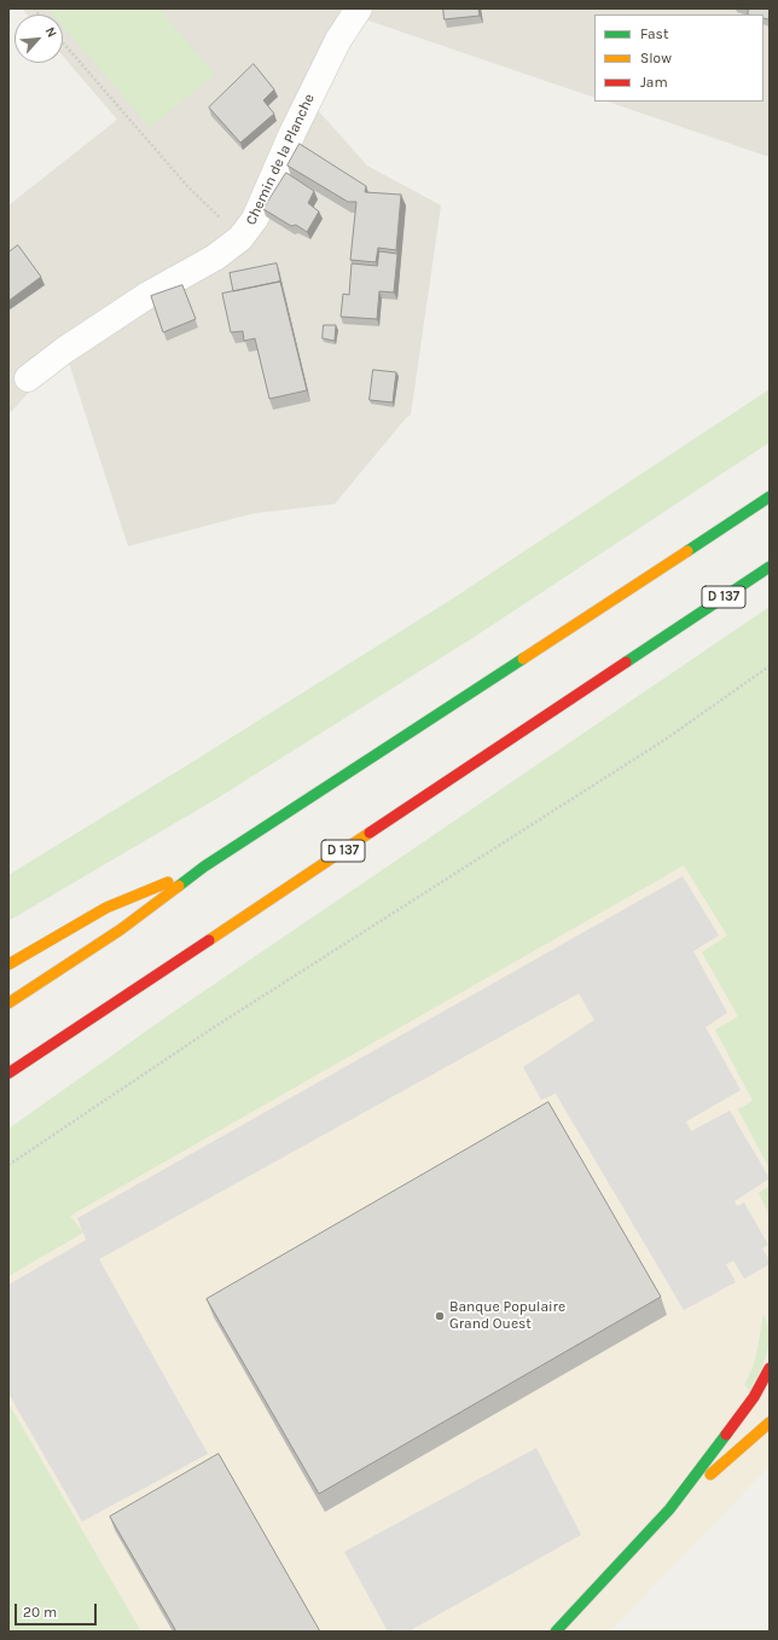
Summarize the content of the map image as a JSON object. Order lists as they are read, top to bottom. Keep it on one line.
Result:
{"streets":{"main road":["D 137"],"street":["Chemin de la Planche"]},"places":["Banque Populaire Grand Ouest"],"legend":["Fast","Slow","Jam"],"scale_bar":"20 m","north":"top right"}
